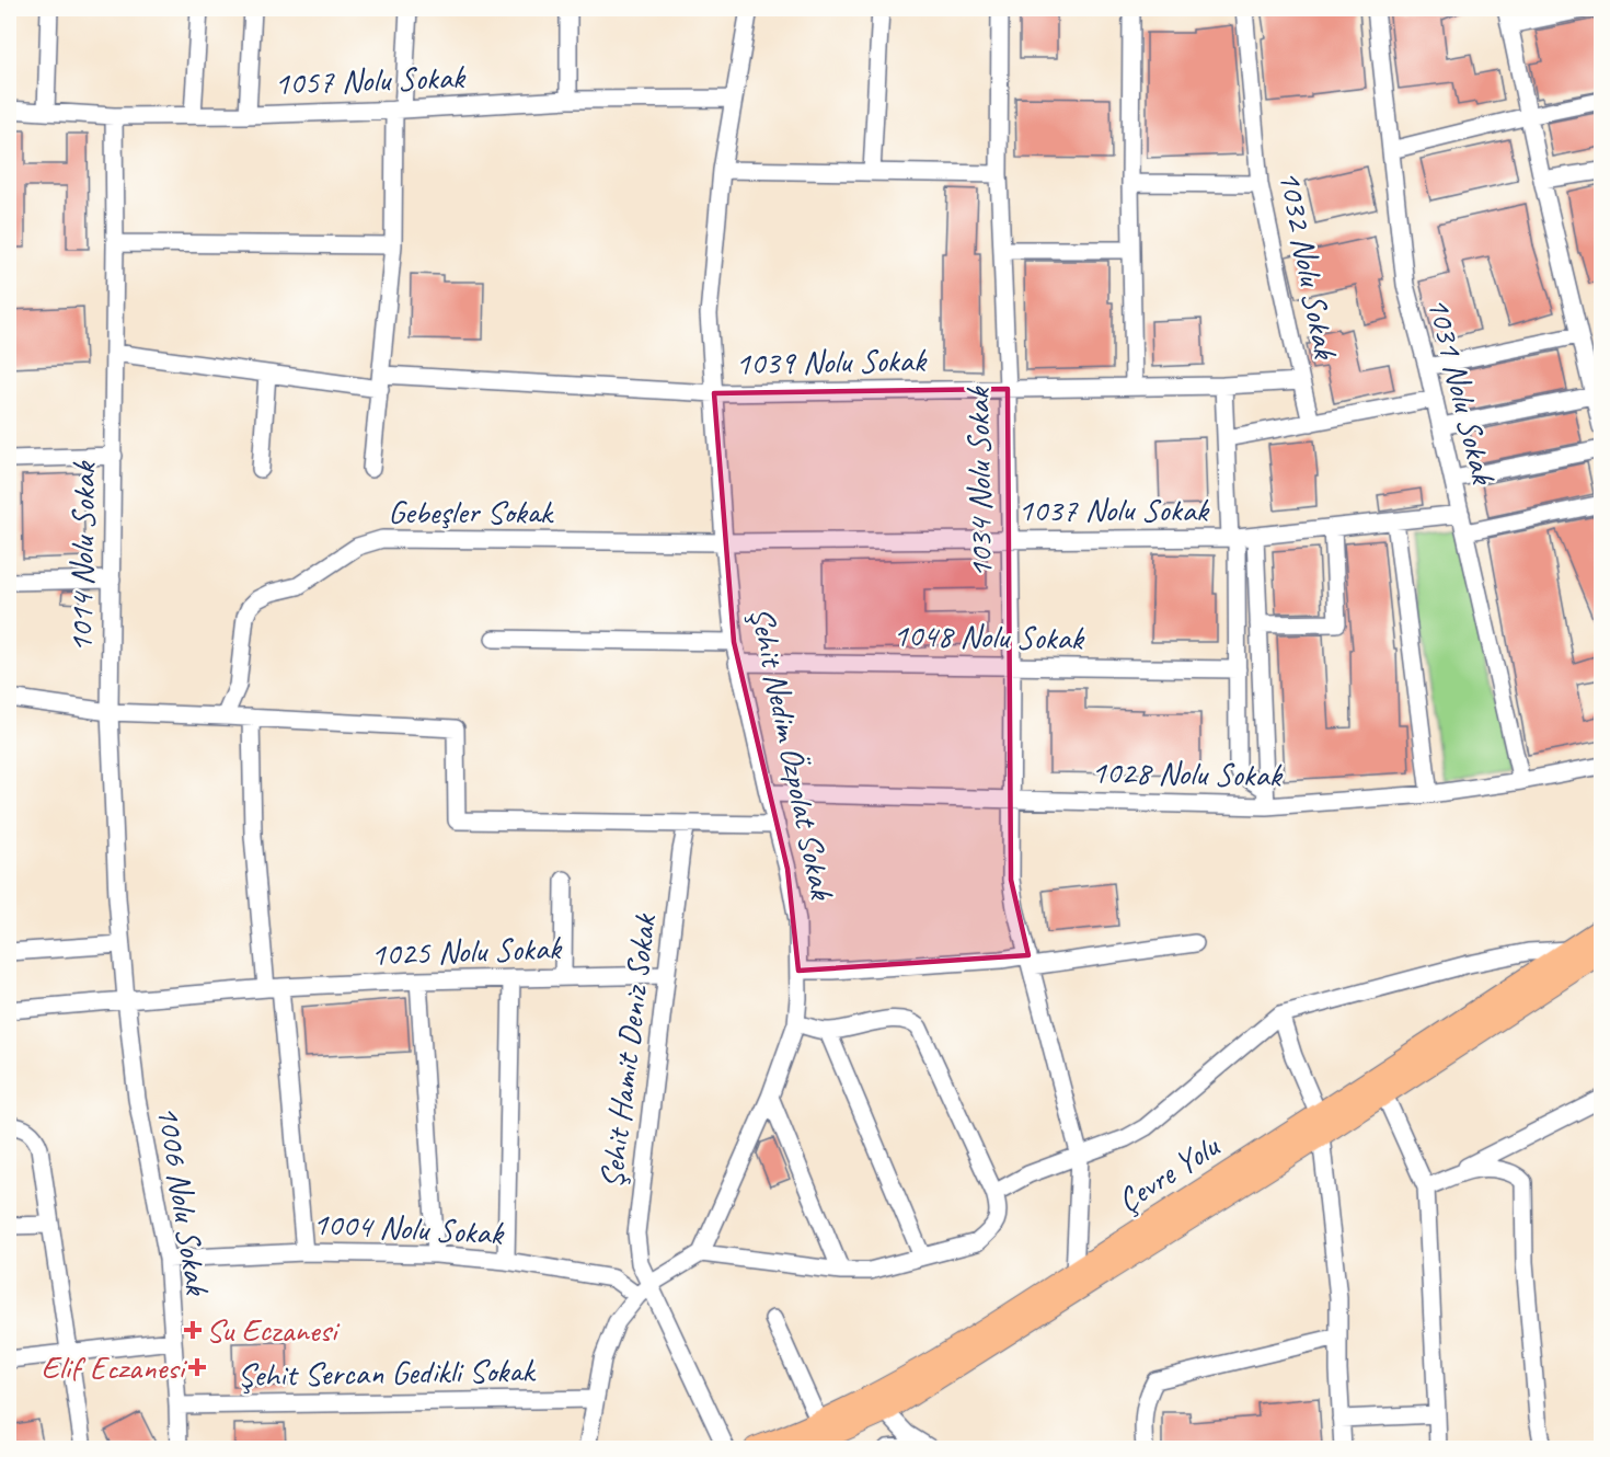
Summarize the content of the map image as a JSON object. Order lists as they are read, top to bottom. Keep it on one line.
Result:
{"streets":{"main road":["Çevre Yolu"],"street":["1057 Nolu Sokak","1032 Nolu Sokak","1039 Nolu Sokak","1031 Nolu Sokak","1034 Nolu Sokak","1037 Nolu Sokak","Gebeşler Sokak","1014 Nolu Sokak","1048 Nolu Sokak","Şehit Nedim Özpolat Sokak","1028 Nolu Sokak","1025 Nolu Sokak","Şehit Hamit Deniz Sokak","1006 Nolu Sokak","1004 Nolu Sokak","Şehit Sercan Gedikli Sokak"]},"crossings":[["1057 Nolu Sokak","1014 Nolu Sokak"],["1057 Nolu Sokak","Şehit Nedim Özpolat Sokak"],["1032 Nolu Sokak","1039 Nolu Sokak"],["1039 Nolu Sokak","1034 Nolu Sokak"],["1039 Nolu Sokak","1014 Nolu Sokak"],["1039 Nolu Sokak","Şehit Nedim Özpolat Sokak"],["1031 Nolu Sokak","1037 Nolu Sokak"],["1031 Nolu Sokak","1028 Nolu Sokak"],["1034 Nolu Sokak","1037 Nolu Sokak"],["1034 Nolu Sokak","1048 Nolu Sokak"],["1034 Nolu Sokak","1028 Nolu Sokak"],["1034 Nolu Sokak","Çevre Yolu"],["1037 Nolu Sokak","Gebeşler Sokak"],["1037 Nolu Sokak","Şehit Nedim Özpolat Sokak"],["Gebeşler Sokak","Şehit Nedim Özpolat Sokak"],["1014 Nolu Sokak","1025 Nolu Sokak"],["1014 Nolu Sokak","1006 Nolu Sokak"],["1048 Nolu Sokak","Şehit Nedim Özpolat Sokak"],["Şehit Nedim Özpolat Sokak","1028 Nolu Sokak"],["1025 Nolu Sokak","Şehit Hamit Deniz Sokak"],["1025 Nolu Sokak","1006 Nolu Sokak"],["1006 Nolu Sokak","1004 Nolu Sokak"],["1006 Nolu Sokak","Şehit Sercan Gedikli Sokak"]],"places":{"health":["Su Eczanesi","Elif Eczanesi"]}}
